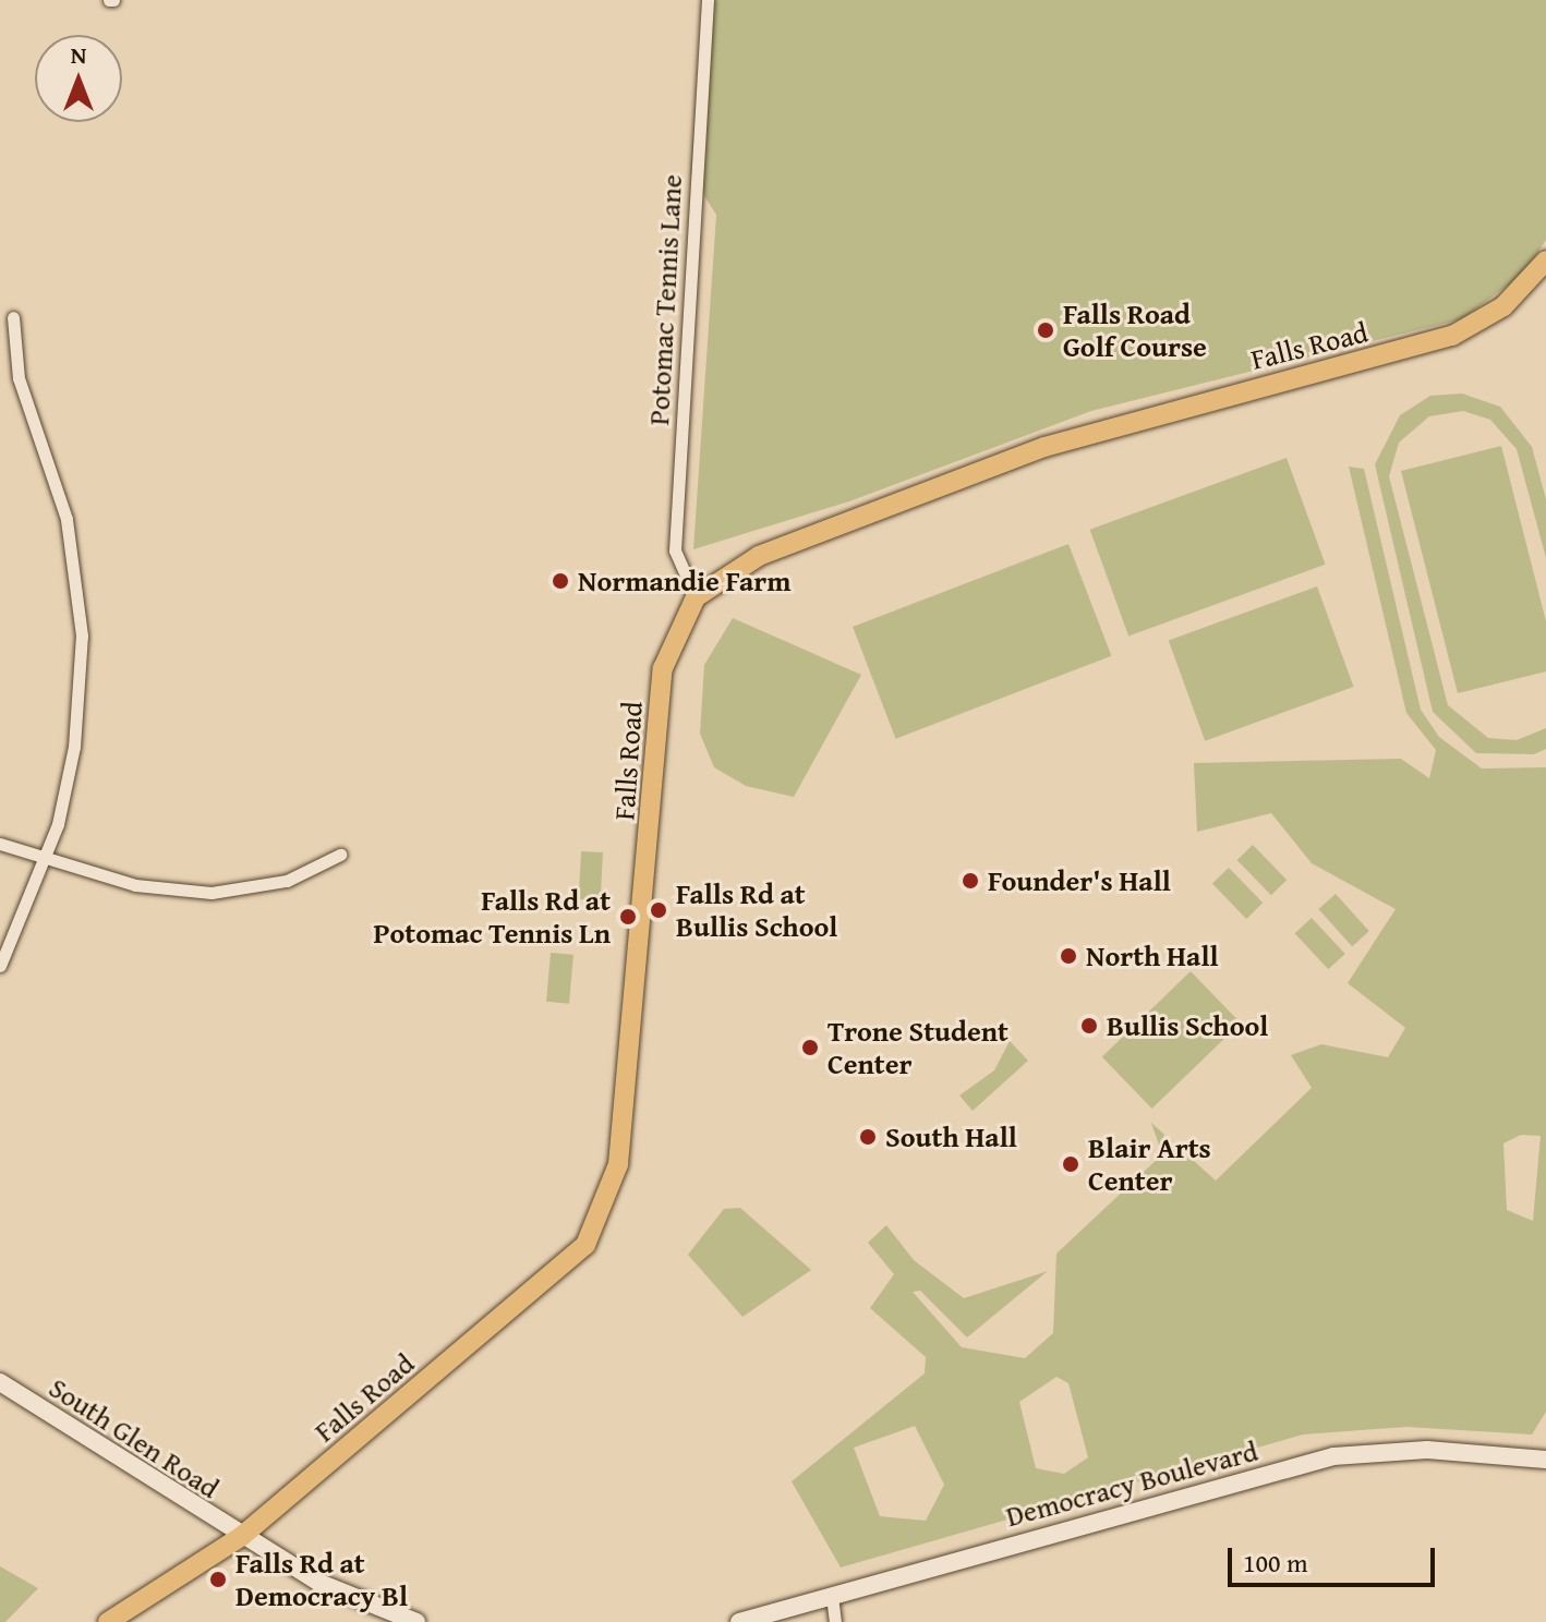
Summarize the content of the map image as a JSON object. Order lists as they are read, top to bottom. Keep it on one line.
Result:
{"streets":{"main road":["Falls Road","South Glen Road","Democracy Boulevard"],"street":["Potomac Tennis Lane"]},"crossings":[["Potomac Tennis Lane","Falls Road"],["Falls Road","South Glen Road"]],"places":["Falls Road Golf Course","Normandie Farm","Founder's Hall","Falls Rd at Bullis School","Falls Rd at Potomac Tennis Ln","North Hall","Bullis School","Trone Student Center","South Hall","Blair Arts Center","Falls Rd at Democracy Bl"],"scale_bar":"100 m","north":"top"}
